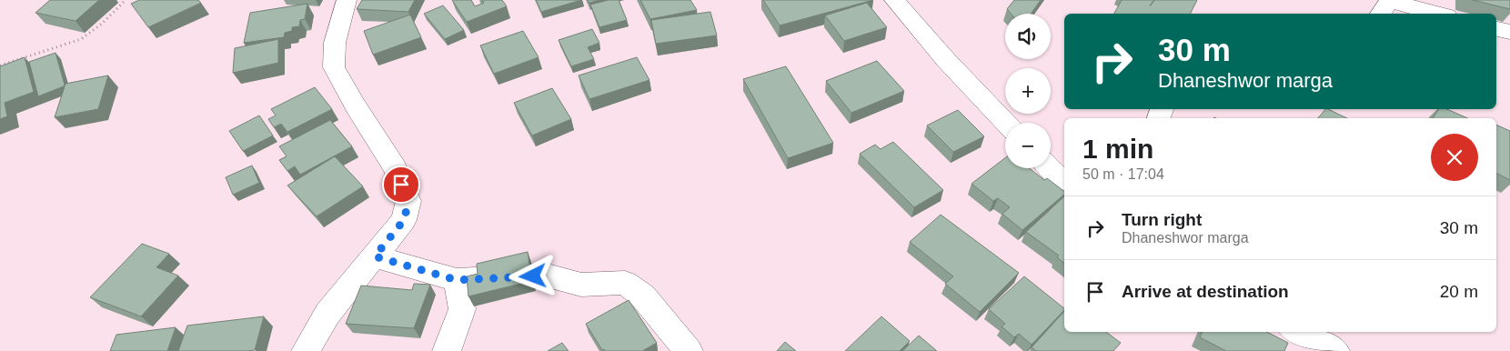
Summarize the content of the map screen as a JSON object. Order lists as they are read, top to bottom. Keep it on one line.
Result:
{"page":{"map_buttons":["+","−"],"turn":["30 m","Dhaneshwor marga"],"heading":["1 min","50 m · 17:04"],"list":[{"name":"Turn right","note":"Dhaneshwor marga","value":"30 m"},{"name":"Arrive at destination","value":"20 m"}]}}
